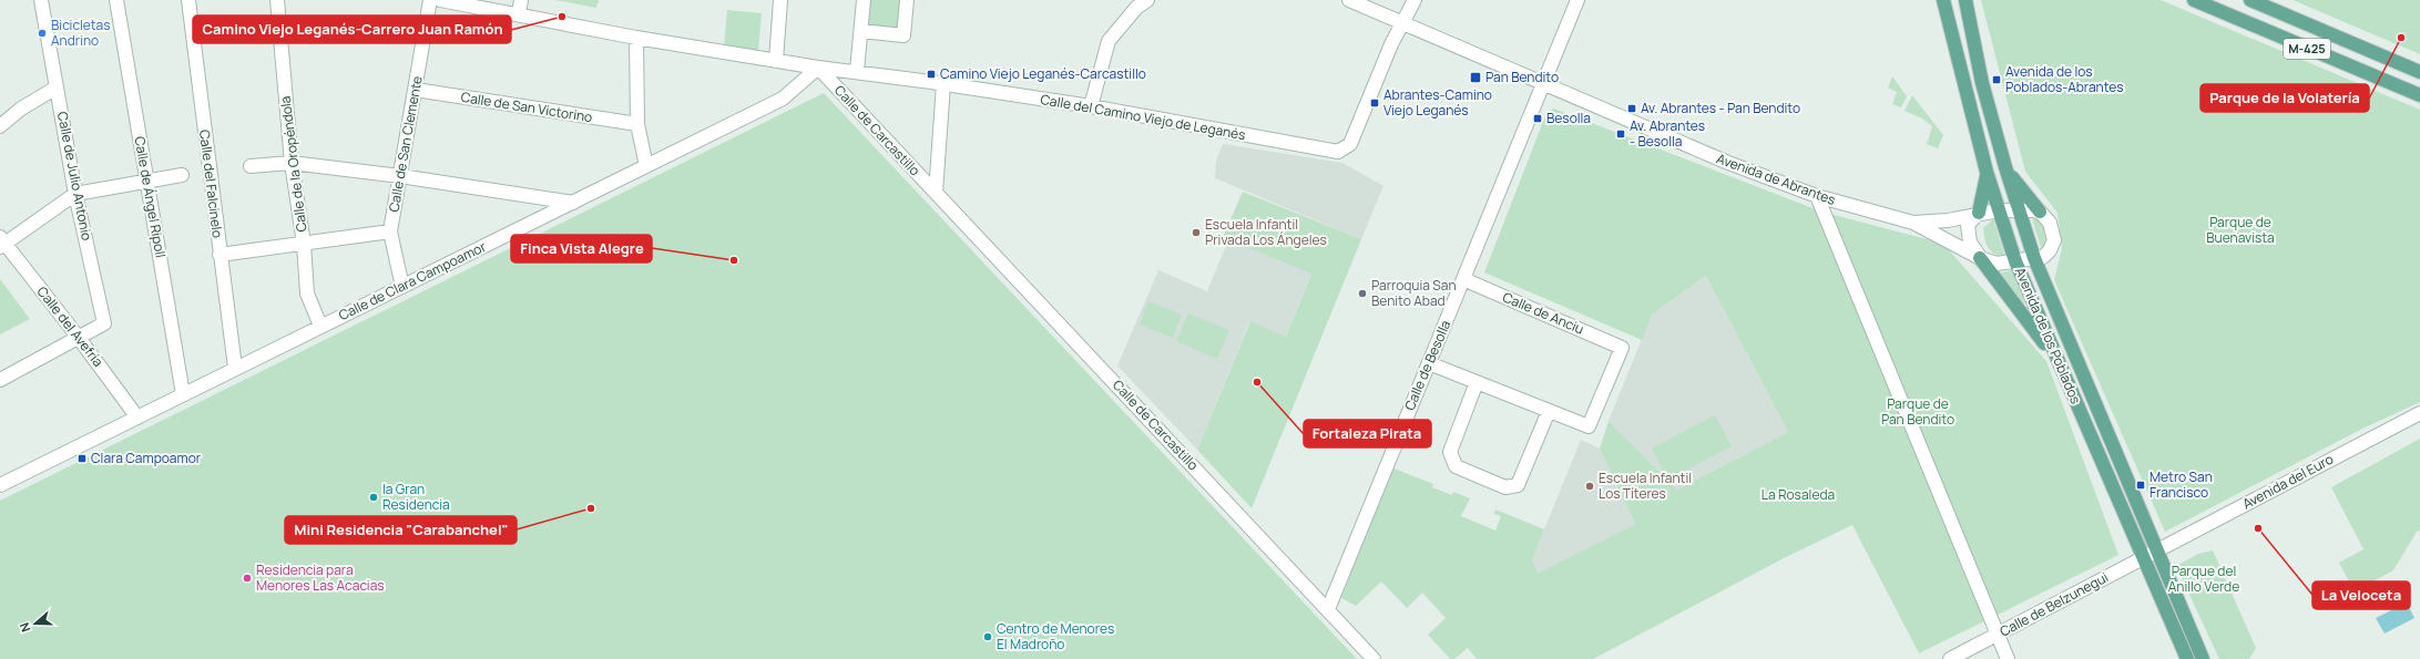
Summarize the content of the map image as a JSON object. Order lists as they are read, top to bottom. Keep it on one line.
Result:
{"streets":{"main road":["M-425","Avenida de los Poblados"],"street":["Calle de San Victorino","Calle del Camino Viejo de Leganés","Calle de Carcastillo","Calle de San Clemente","Calle de la Oropéndola","Calle de Julio Antonio","Avenida de Abrantes","Calle del Falcinelo","Calle de Ángel Ripoll","Calle de Clara Campoamor","Calle de Anciu","Calle del Avefría","Calle de Besolla","Avenida del Euro","Calle de Belzunegui"]},"crossings":[["Calle de San Victorino","Calle de San Clemente"],["Calle del Camino Viejo de Leganés","Calle de Carcastillo"],["Calle del Camino Viejo de Leganés","Avenida de Abrantes"],["Calle del Camino Viejo de Leganés","Calle de Clara Campoamor"],["Calle de Carcastillo","Calle de Clara Campoamor"],["Calle de Carcastillo","Calle de Besolla"],["Calle de San Clemente","Calle de Clara Campoamor"],["Calle de la Oropéndola","Calle de Clara Campoamor"],["Calle de Julio Antonio","Calle del Avefría"],["Avenida de Abrantes","Avenida de los Poblados"],["Avenida de Abrantes","Calle de Besolla"],["Calle del Falcinelo","Calle de Clara Campoamor"],["Calle de Ángel Ripoll","Calle de Clara Campoamor"],["Calle de Clara Campoamor","Calle del Avefría"],["Calle de Anciu","Calle de Besolla"],["Avenida de los Poblados","Avenida del Euro"],["Avenida de los Poblados","Calle de Belzunegui"],["Avenida del Euro","Calle de Belzunegui"]],"parks":["Parque de Buenavista","Parque de Pan Bendito","La Rosaleda","Parque del Anillo Verde"],"places":{"other":["Camino Viejo Leganés-Carrero Juan Ramón","Bicicletas Andrino","Parque de la Volatería","Escuela Infantil Privada Los Ángeles","Finca Vista Alegre","Parroquia San Benito Abad","Fortaleza Pirata","Escuela Infantil Los Títeres","la Gran Residencia","Mini Residencia \"Carabanchel\"","La Veloceta","Residencia para Menores Las Acacias","Centro de Menores El Madroño"],"transit":["Camino Viejo Leganés-Carcastillo","Pan Bendito","Avenida de los Poblados-Abrantes","Abrantes-Camino Viejo Leganés","Av. Abrantes - Pan Bendito","Besolla","Av. Abrantes - Besolla","Clara Campoamor","Metro San Francisco"]},"north":"left"}
